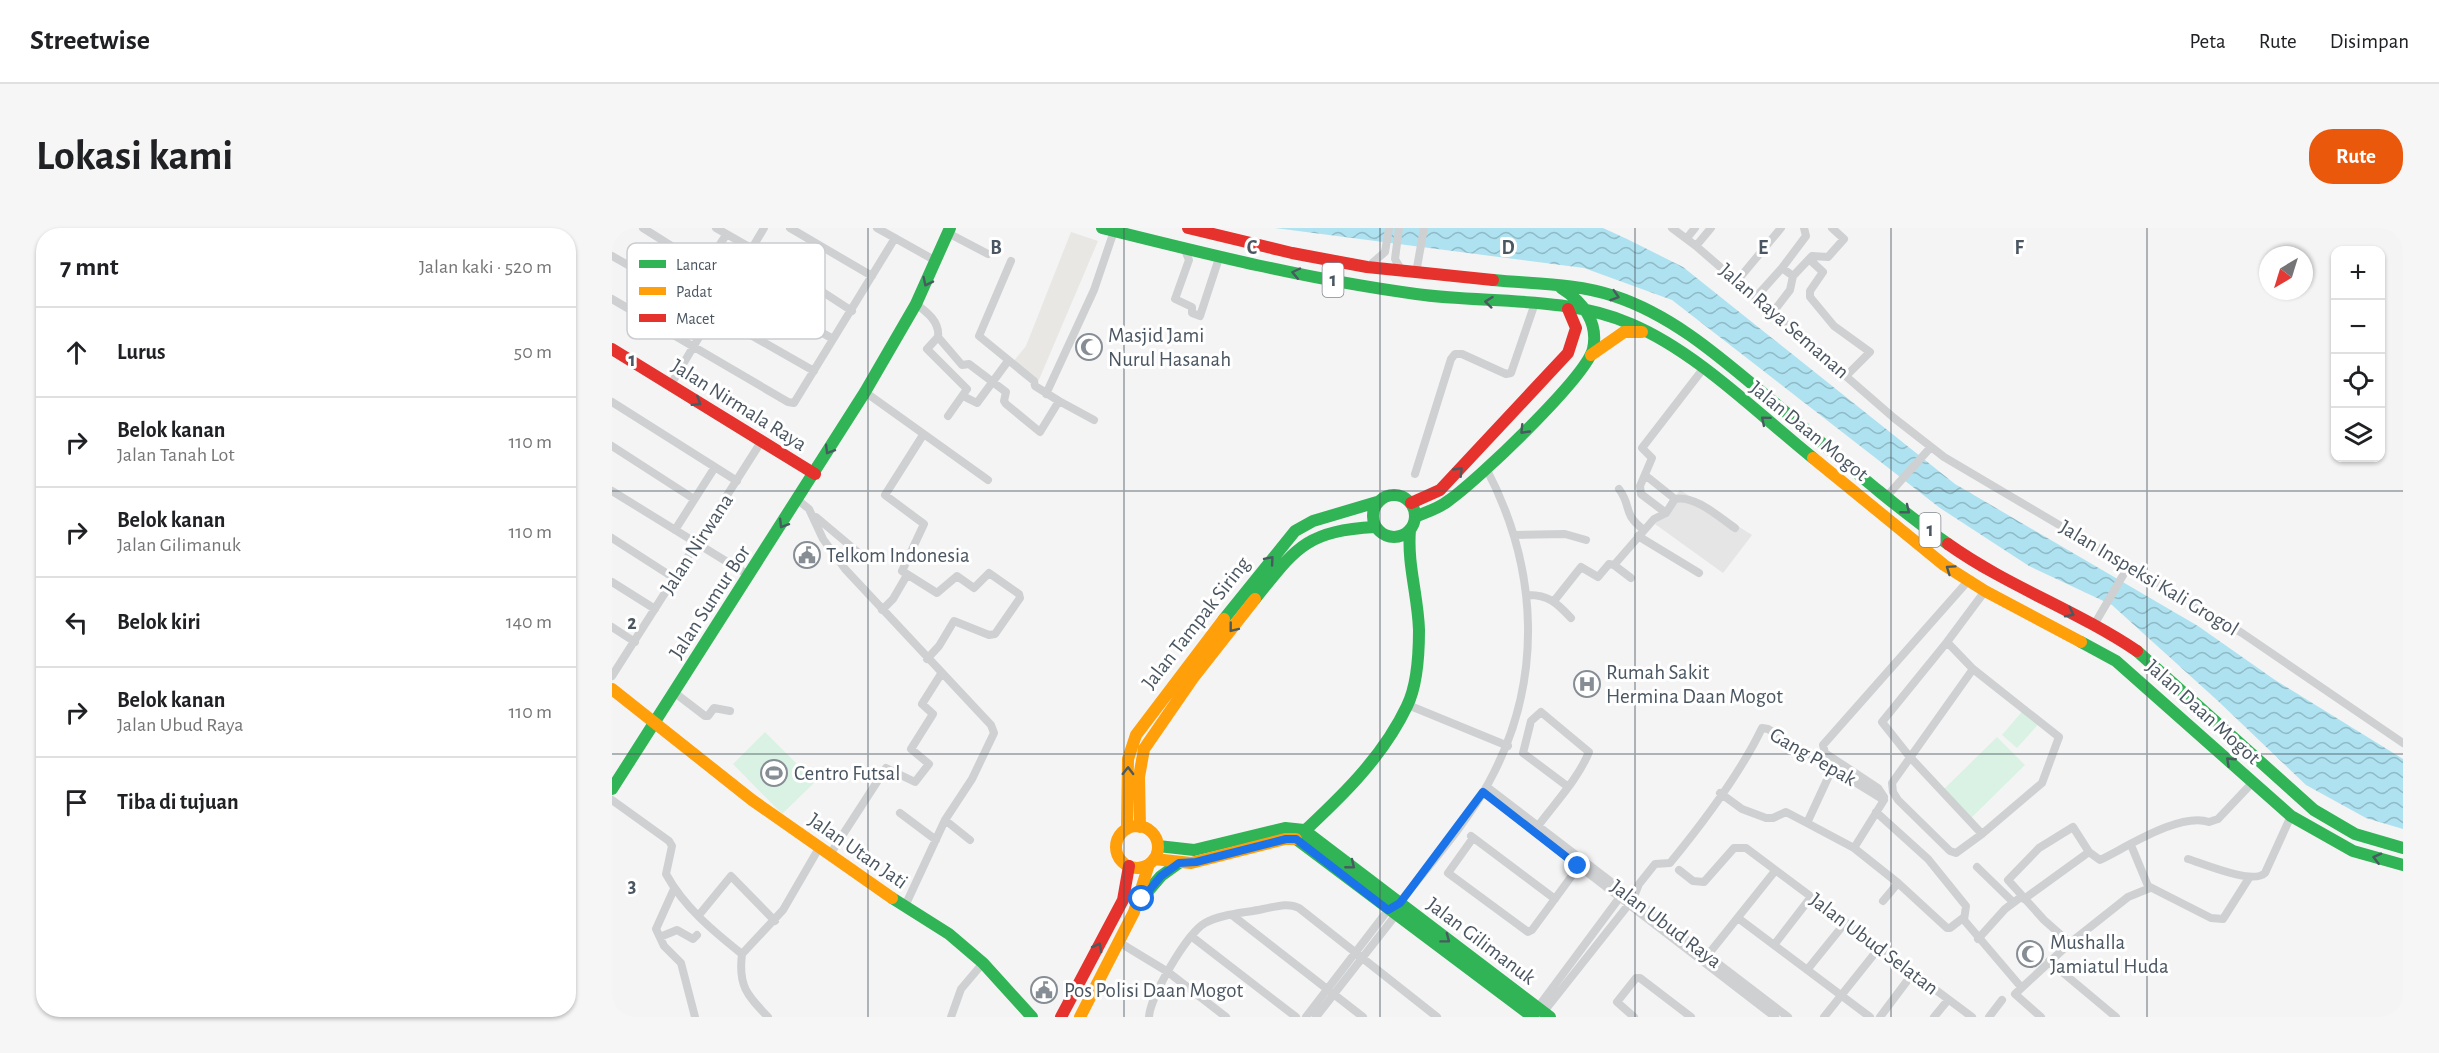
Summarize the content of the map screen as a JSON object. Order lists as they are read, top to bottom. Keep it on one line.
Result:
{"streets":{"main road":["1","Jalan Nirmala Raya","Jalan Daan Mogot","Jalan Sumur Bor","Jalan Tampak Siring","Jalan Utan Jati","Jalan Gilimanuk"],"street":["Jalan Raya Semanan","Jalan Nirwana","Jalan Inspeksi Kali Grogol","Gang Pepak","Jalan Ubud Raya","Jalan Ubud Selatan"]},"crossings":[["Jalan Raya Semanan","Jalan Inspeksi Kali Grogol"],["Jalan Nirmala Raya","Jalan Nirwana"],["Jalan Nirmala Raya","Jalan Sumur Bor"],["Jalan Sumur Bor","Jalan Utan Jati"]],"one_way":["Jalan Nirmala Raya","Jalan Sumur Bor"],"places":{"mosque":["Masjid Jami Nurul Hasanah","Mushalla Jamiatul Huda"],"public building":["Telkom Indonesia","Pos Polisi Daan Mogot"],"hospital":["Rumah Sakit Hermina Daan Mogot"],"sports":["Centro Futsal"]},"legend":["Lancar","Padat","Macet"],"north":"bottom left","page":{"header":"Streetwise","nav":["Peta","Rute","Disimpan"],"buttons":"Rute","title":"Lokasi kami","heading":["7 mnt","Jalan kaki · 520 m"],"map_buttons":["+","−"],"list":[["Lurus","50 m"],["Belok kanan","Jalan Tanah Lot","110 m"],["Belok kanan","Jalan Gilimanuk","110 m"],["Belok kiri","140 m"],["Belok kanan","Jalan Ubud Raya","110 m"],"Tiba di tujuan"]},"grid":{"columns":["B","C","D","E","F"],"rows":["1","2","3"]}}
